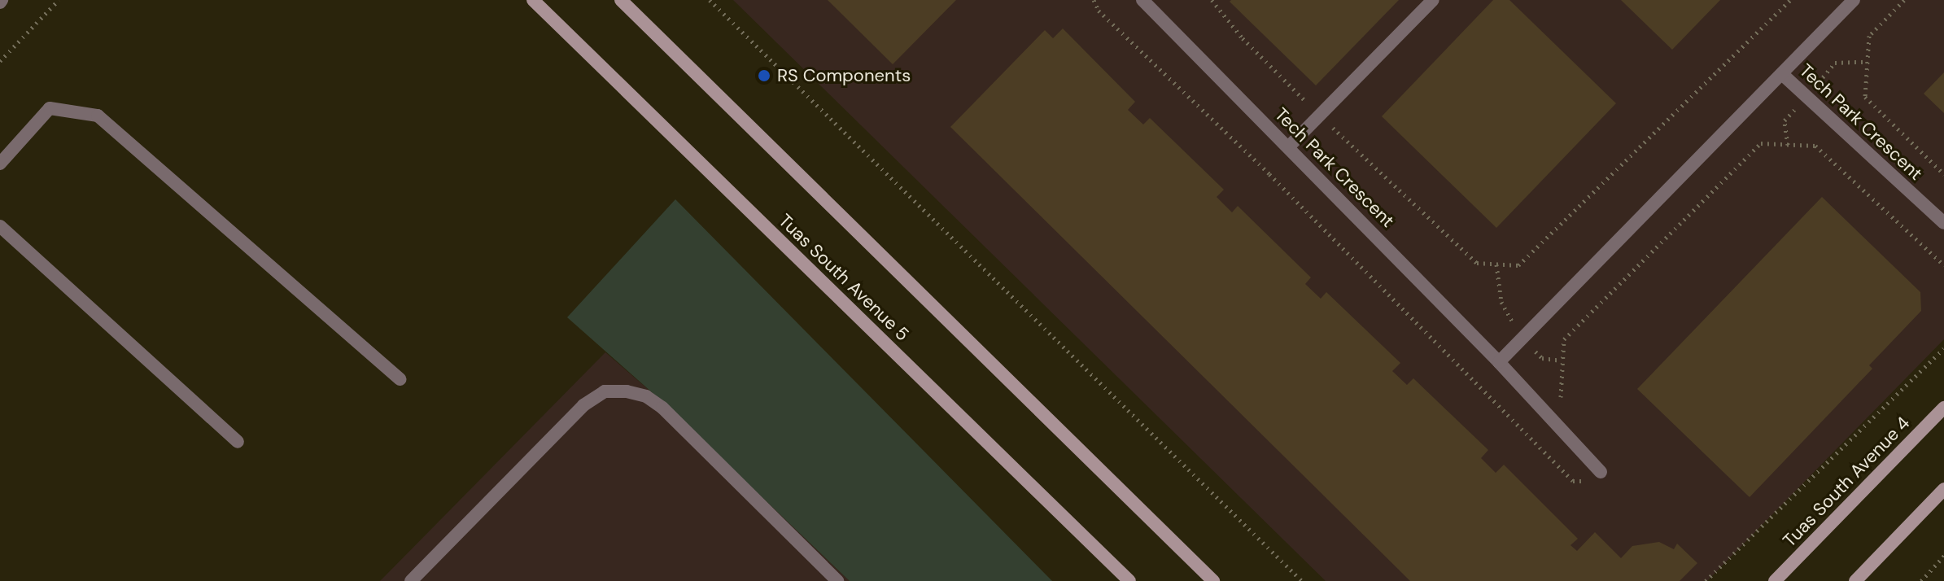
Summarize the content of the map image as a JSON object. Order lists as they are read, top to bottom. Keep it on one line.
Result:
{"streets":{"main road":["Tuas South Avenue 5","Tuas South Avenue 4"],"street":["Tech Park Crescent"]},"places":["RS Components"]}
